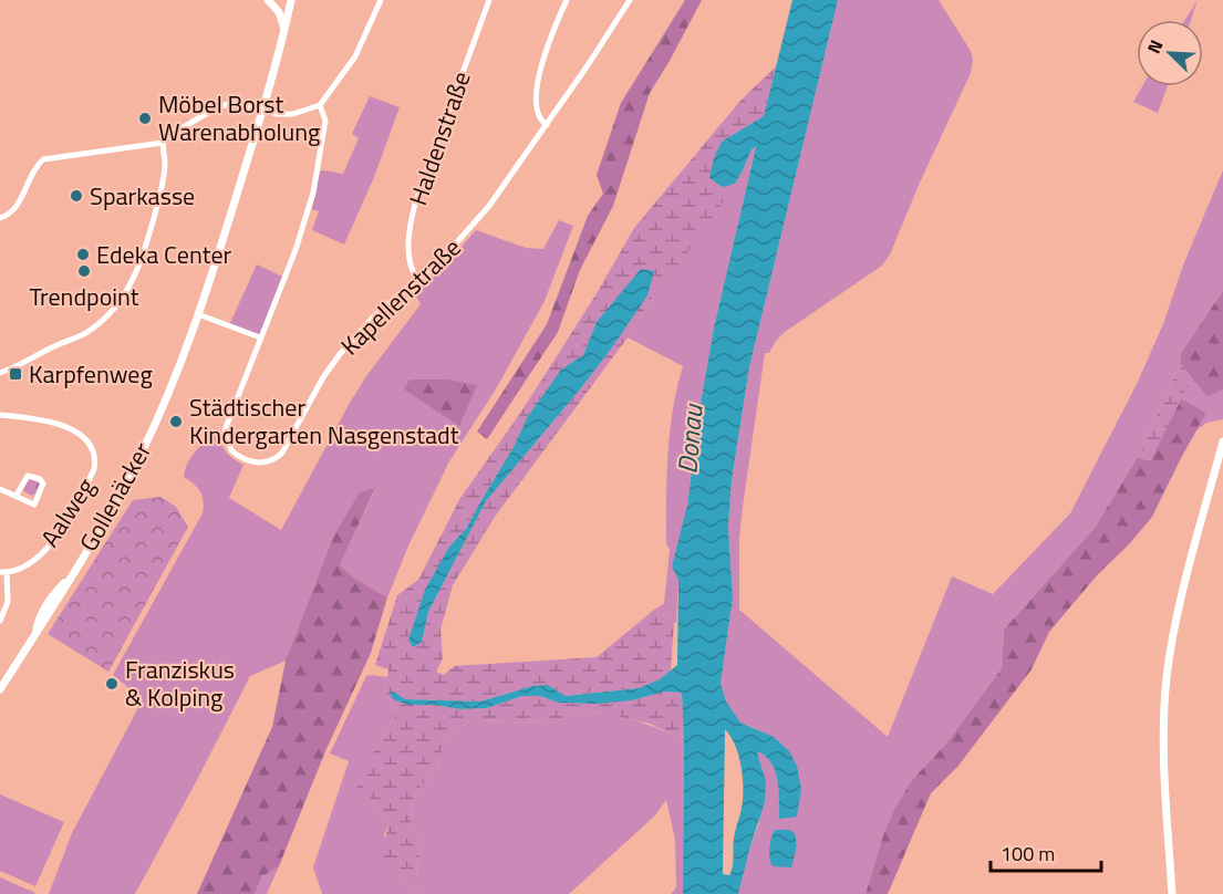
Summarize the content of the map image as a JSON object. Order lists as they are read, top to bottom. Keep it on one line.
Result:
{"streets":{"street":["Haldenstraße","Kapellenstraße","Gollenäcker","Aalweg"]},"crossings":[["Haldenstraße","Kapellenstraße"]],"water":["Donau"],"places":{"other":["Möbel Borst Warenabholung","Sparkasse","Edeka Center","Trendpoint","Städtischer Kindergarten Nasgenstadt","Franziskus & Kolping"],"transit":["Karpfenweg"]},"scale_bar":"100 m","north":"top left"}
